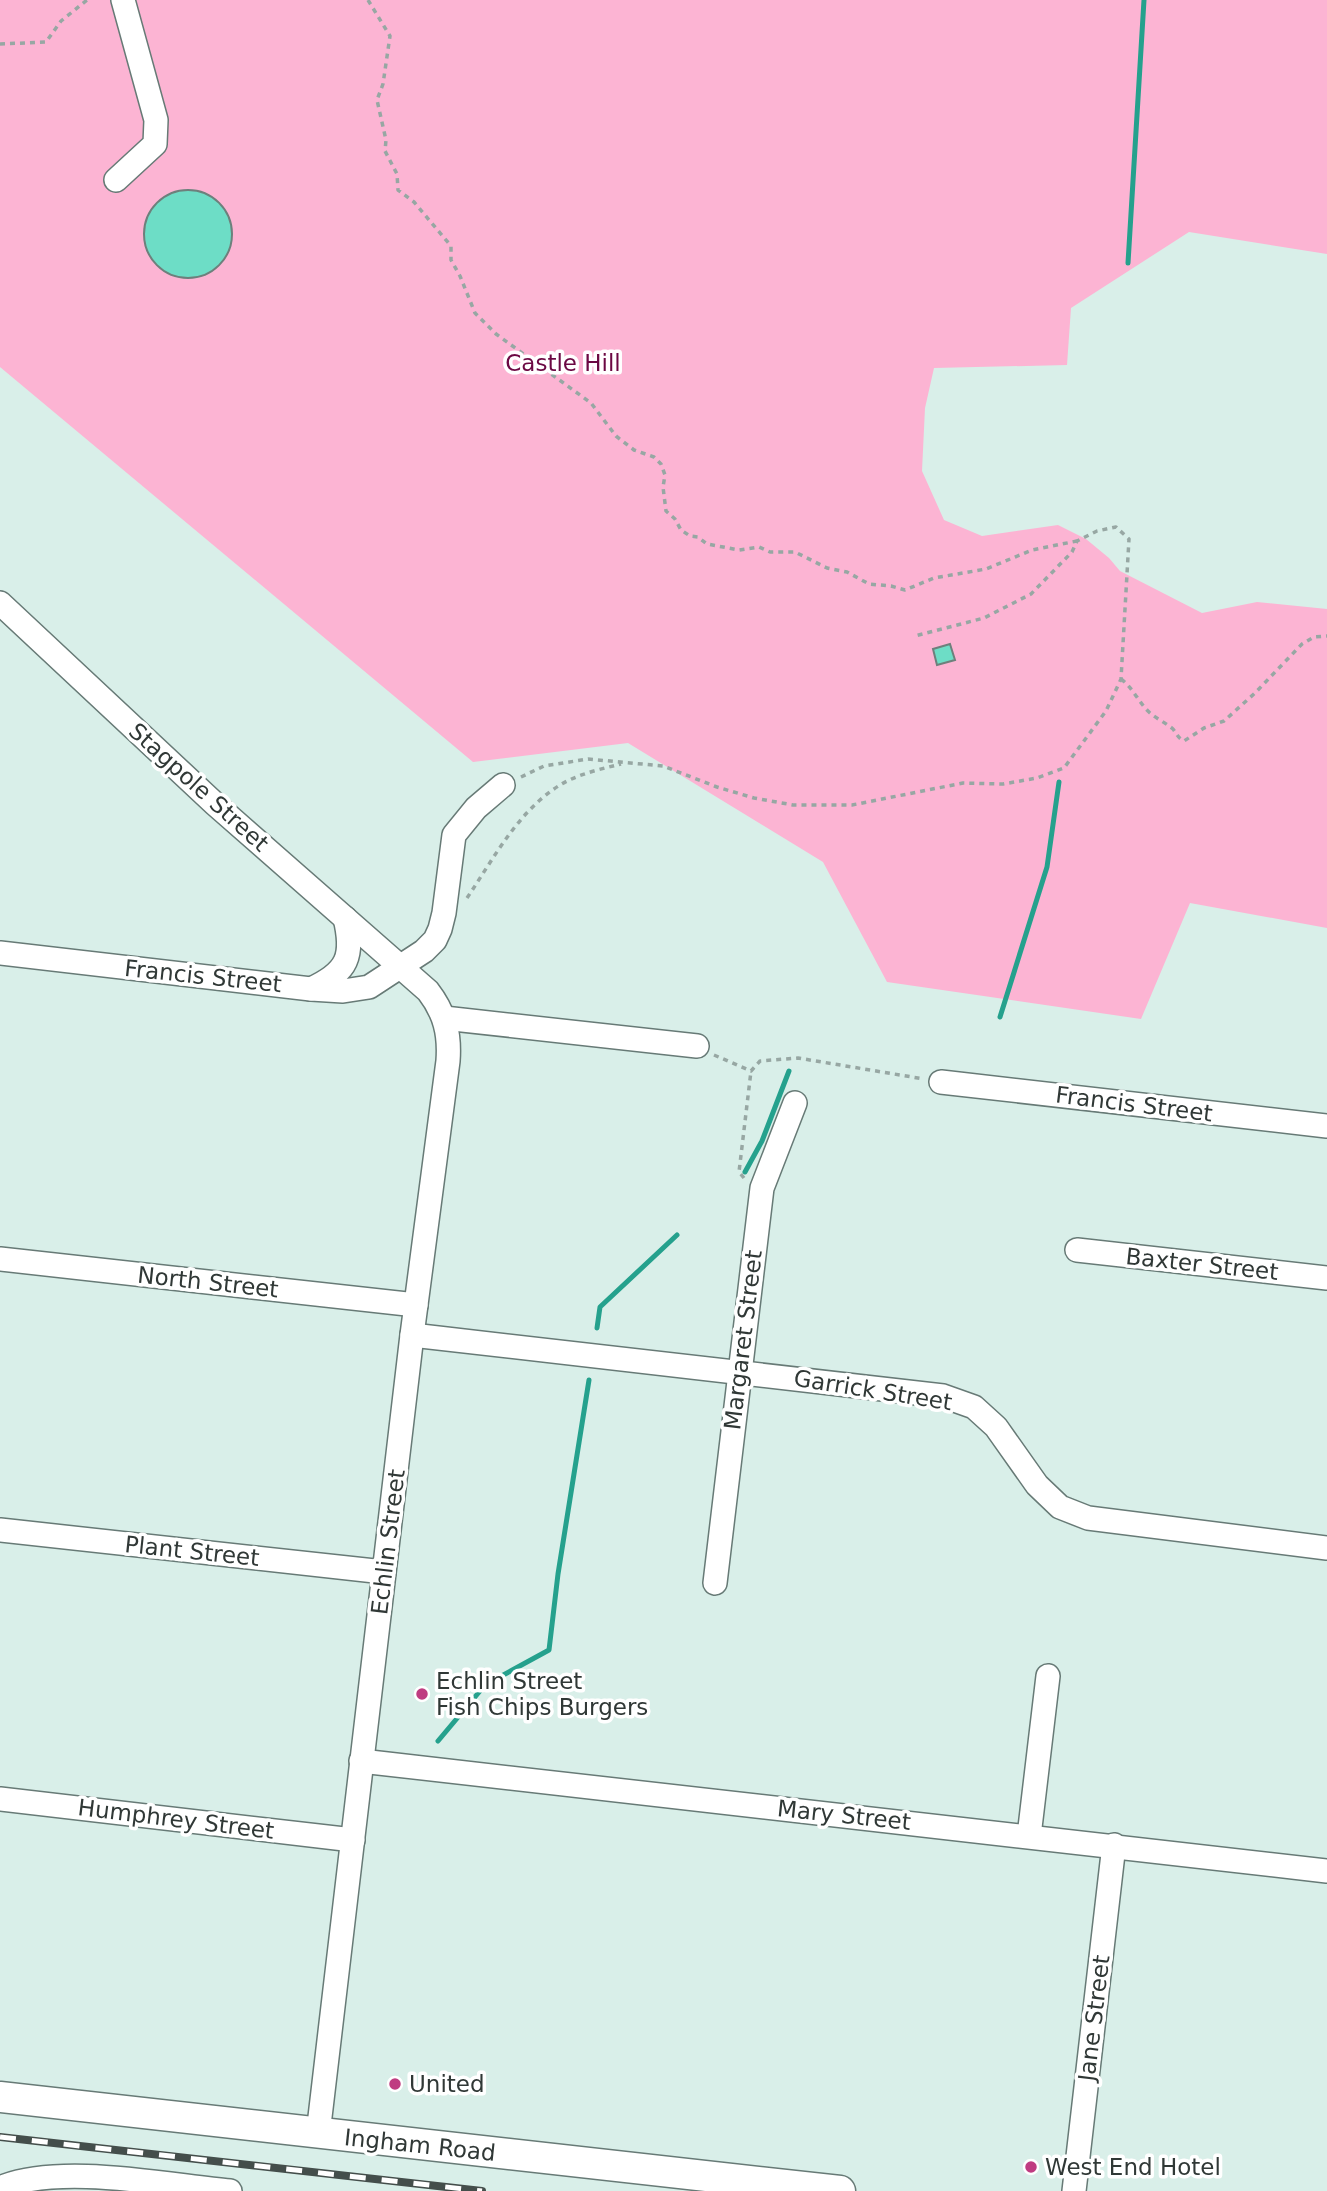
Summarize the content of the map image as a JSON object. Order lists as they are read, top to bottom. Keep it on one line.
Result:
{"streets":{"main road":["Ingham Road"],"street":["Stagpole Street","Francis Street","Baxter Street","North Street","Margaret Street","Garrick Street","Echlin Street","Plant Street","Mary Street","Humphrey Street","Jane Street"]},"crossings":[["Stagpole Street","Francis Street"],["Stagpole Street","Echlin Street"],["Francis Street","Echlin Street"],["North Street","Echlin Street"],["Margaret Street","Garrick Street"],["Garrick Street","Echlin Street"],["Echlin Street","Plant Street"],["Echlin Street","Mary Street"],["Echlin Street","Humphrey Street"],["Echlin Street","Ingham Road"],["Mary Street","Jane Street"]],"parks":["Castle Hill"],"places":["Echlin Street Fish Chips Burgers","United","West End Hotel"]}
